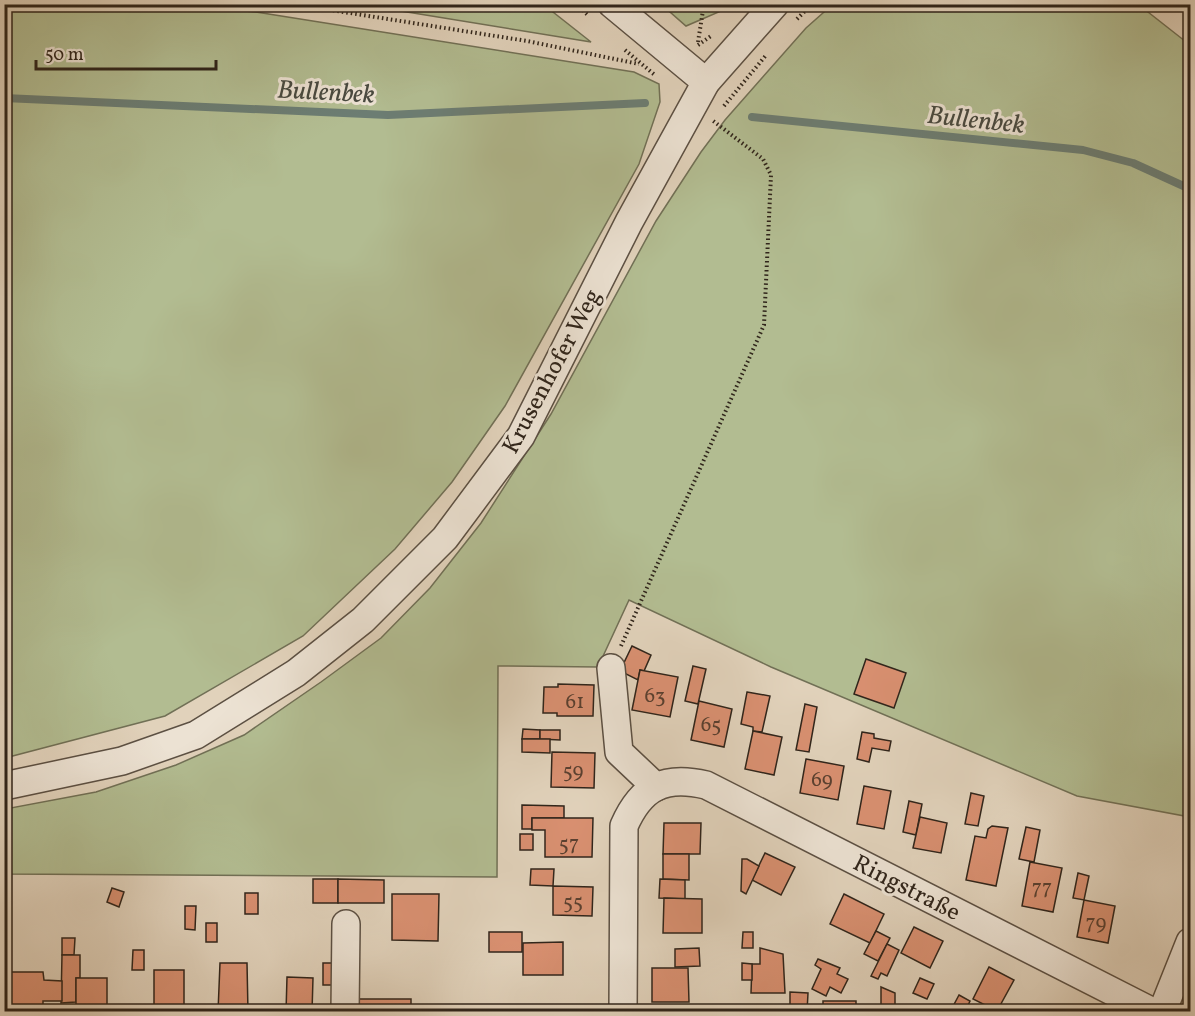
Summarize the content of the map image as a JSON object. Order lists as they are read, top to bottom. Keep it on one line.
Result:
{"streets":{"street":["Krusenhofer Weg","Ringstraße"]},"water":["Bullenbek"],"house_numbers":["63","61","65","59","69","57","77","55","79"],"scale_bar":"50 m"}
